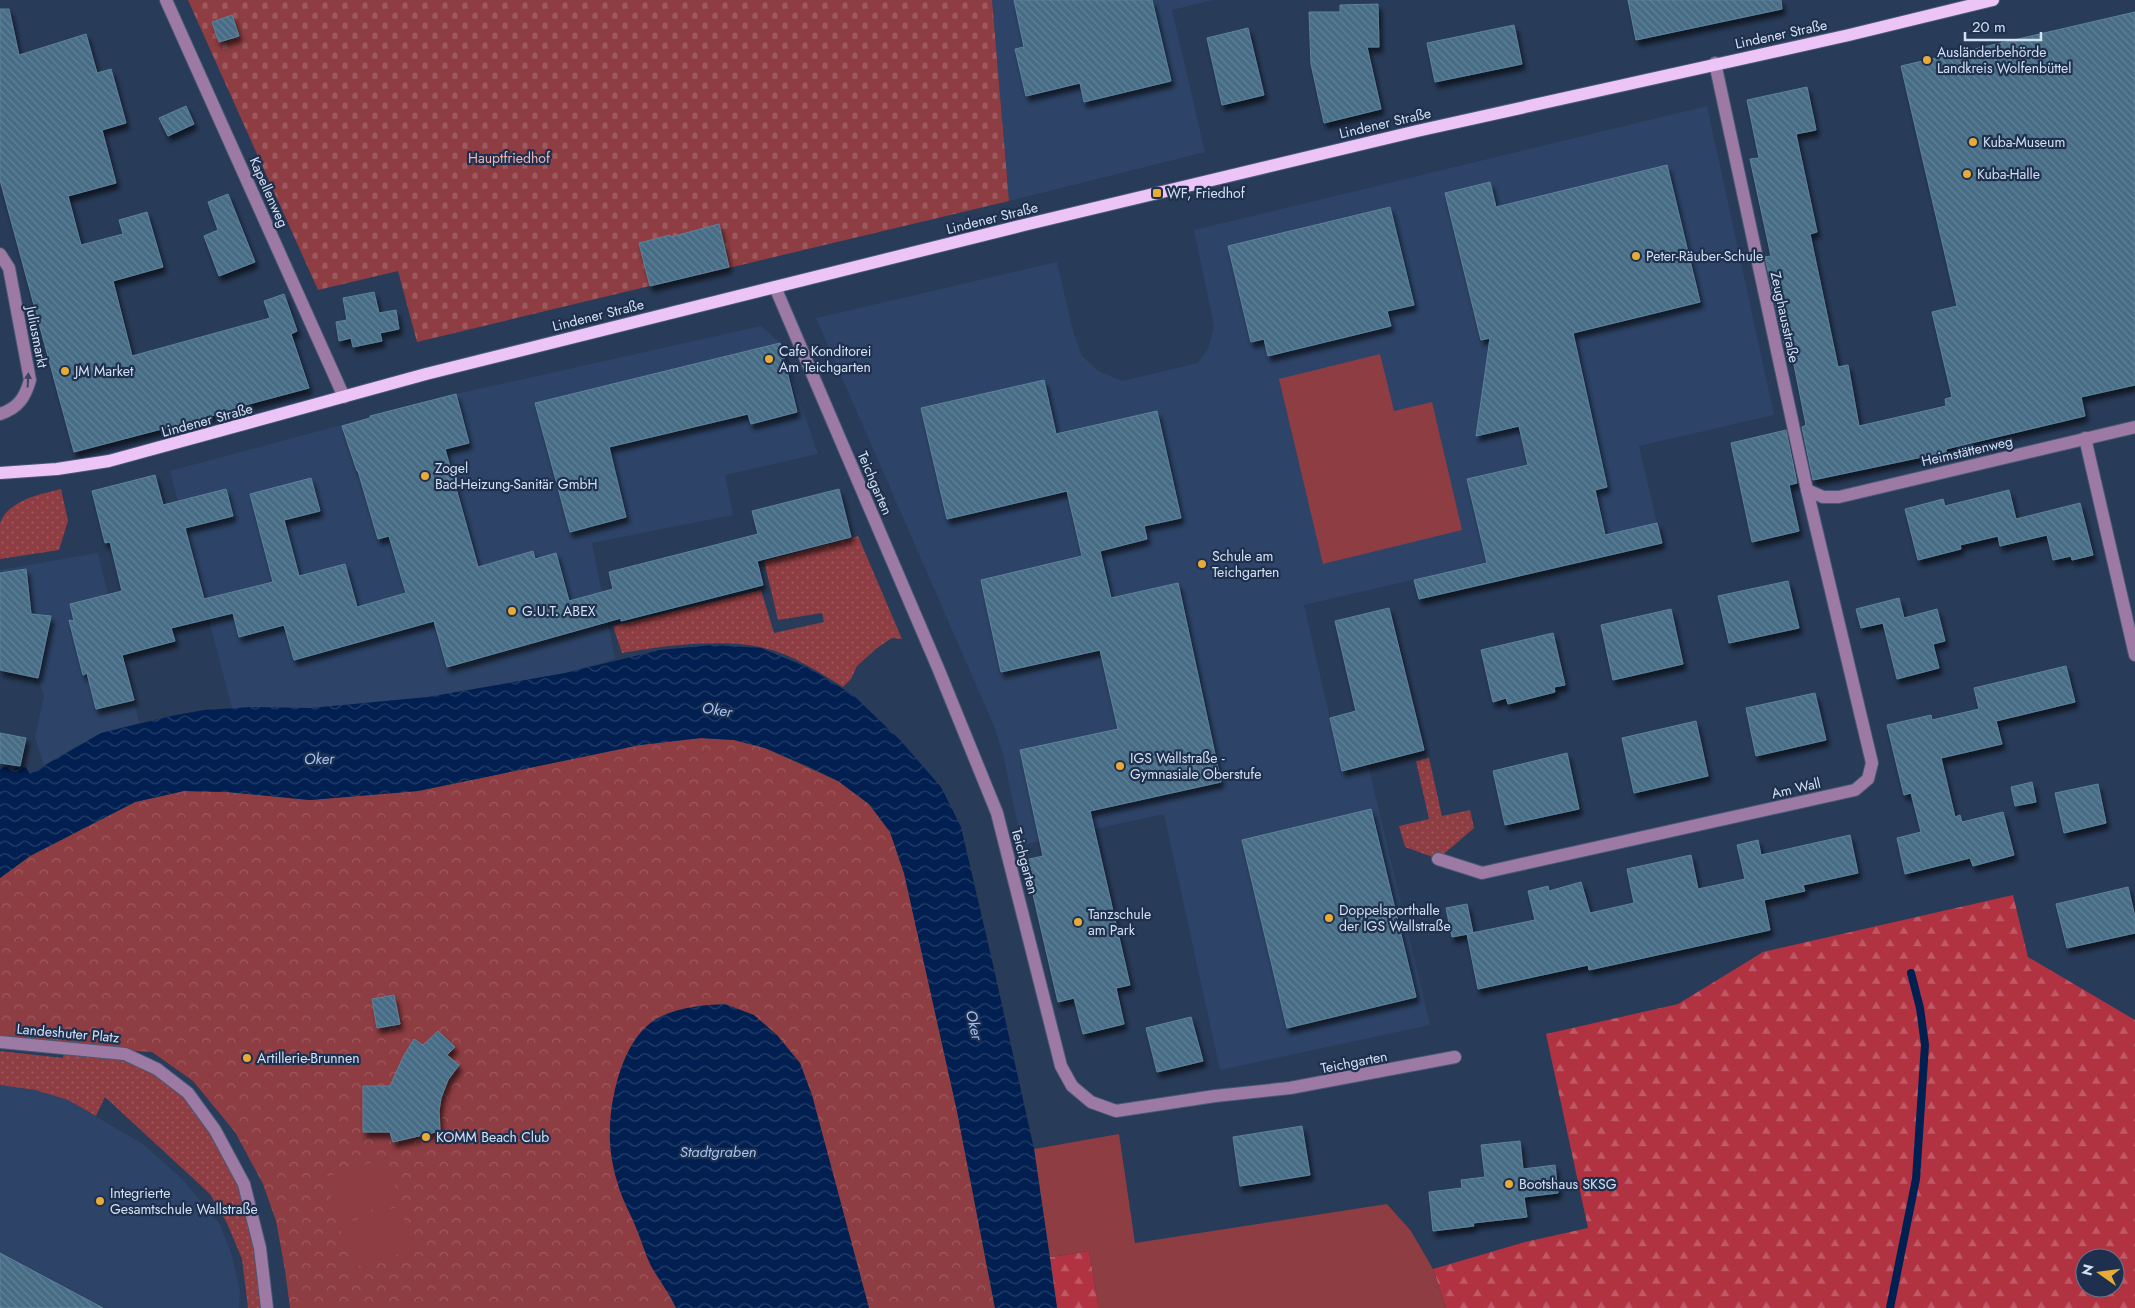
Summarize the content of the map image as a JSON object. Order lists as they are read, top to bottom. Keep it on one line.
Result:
{"streets":{"main road":["Lindener Straße"],"street":["Kapellenweg","Zeughausstraße","Juliusmarkt","Heimstättenweg","Teichgarten","Am Wall","Landeshuter Platz"]},"crossings":[["Lindener Straße","Kapellenweg"],["Lindener Straße","Zeughausstraße"],["Lindener Straße","Teichgarten"],["Zeughausstraße","Heimstättenweg"],["Zeughausstraße","Am Wall"],["Heimstättenweg","Am Wall"]],"one_way":["Juliusmarkt"],"water":["Oker","Stadtgraben"],"parks":["Hauptfriedhof"],"places":{"other":["Ausländerbehörde Landkreis Wolfenbüttel","Kuba-Museum","Kuba-Halle","Peter-Räuber-Schule","Cafe Konditorei Am Teichgarten","JM Market","Zogel Bad-Heizung-Sanitär GmbH","Schule am Teichgarten","G.U.T. ABEX","IGS Wallstraße - Gymnasiale Oberstufe","Doppelsporthalle der IGS Wallstraße","Tanzschule am Park","Artillerie-Brunnen","KOMM Beach Club","Bootshaus SKSG","Integrierte Gesamtschule Wallstraße"],"transit":["WF, Friedhof"]},"scale_bar":"20 m","north":"left"}
